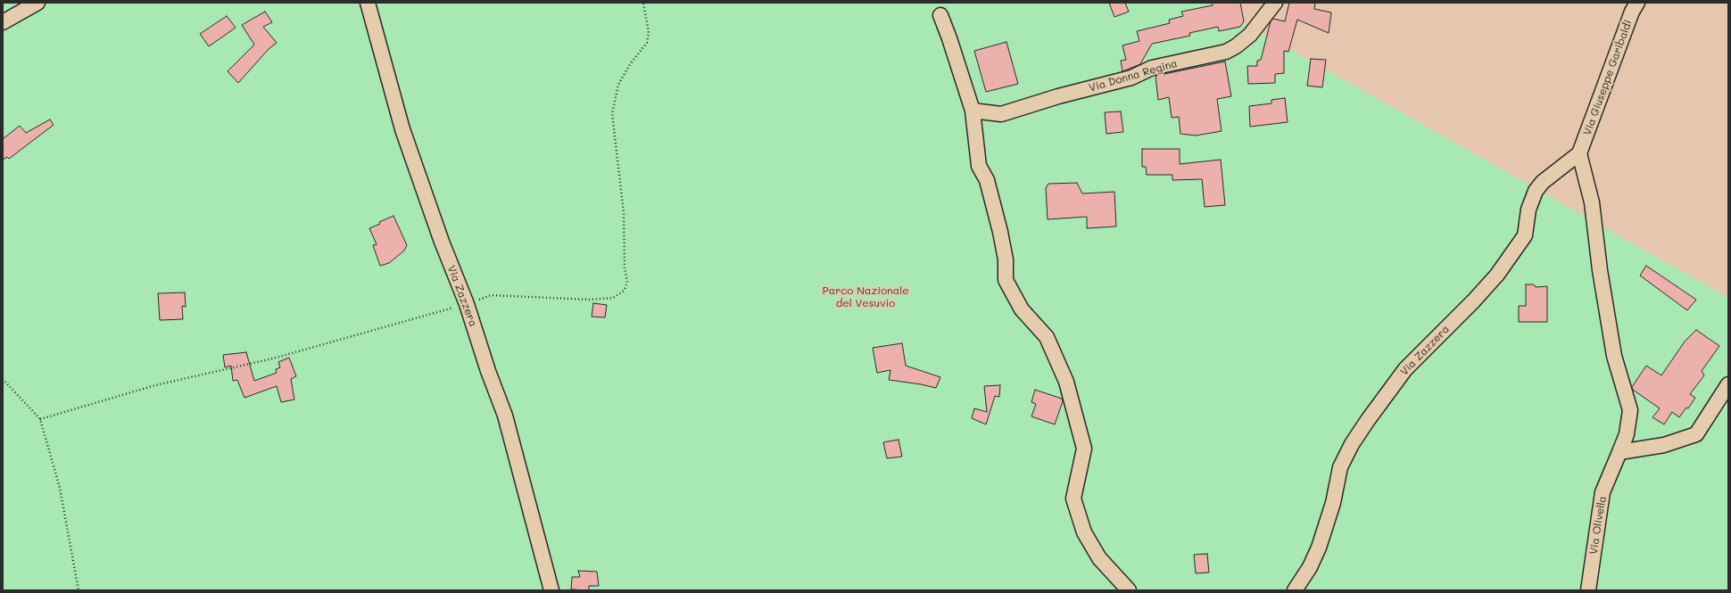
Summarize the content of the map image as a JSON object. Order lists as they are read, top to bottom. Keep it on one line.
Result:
{"streets":{"street":["Via Donna Regina","Via Giuseppe Garibaldi","Via Zazzera","Via Olivella"]},"crossings":[["Via Giuseppe Garibaldi","Via Zazzera"],["Via Giuseppe Garibaldi","Via Olivella"],["Via Zazzera","Via Olivella"]],"parks":["Parco Nazionale del Vesuvio"]}
